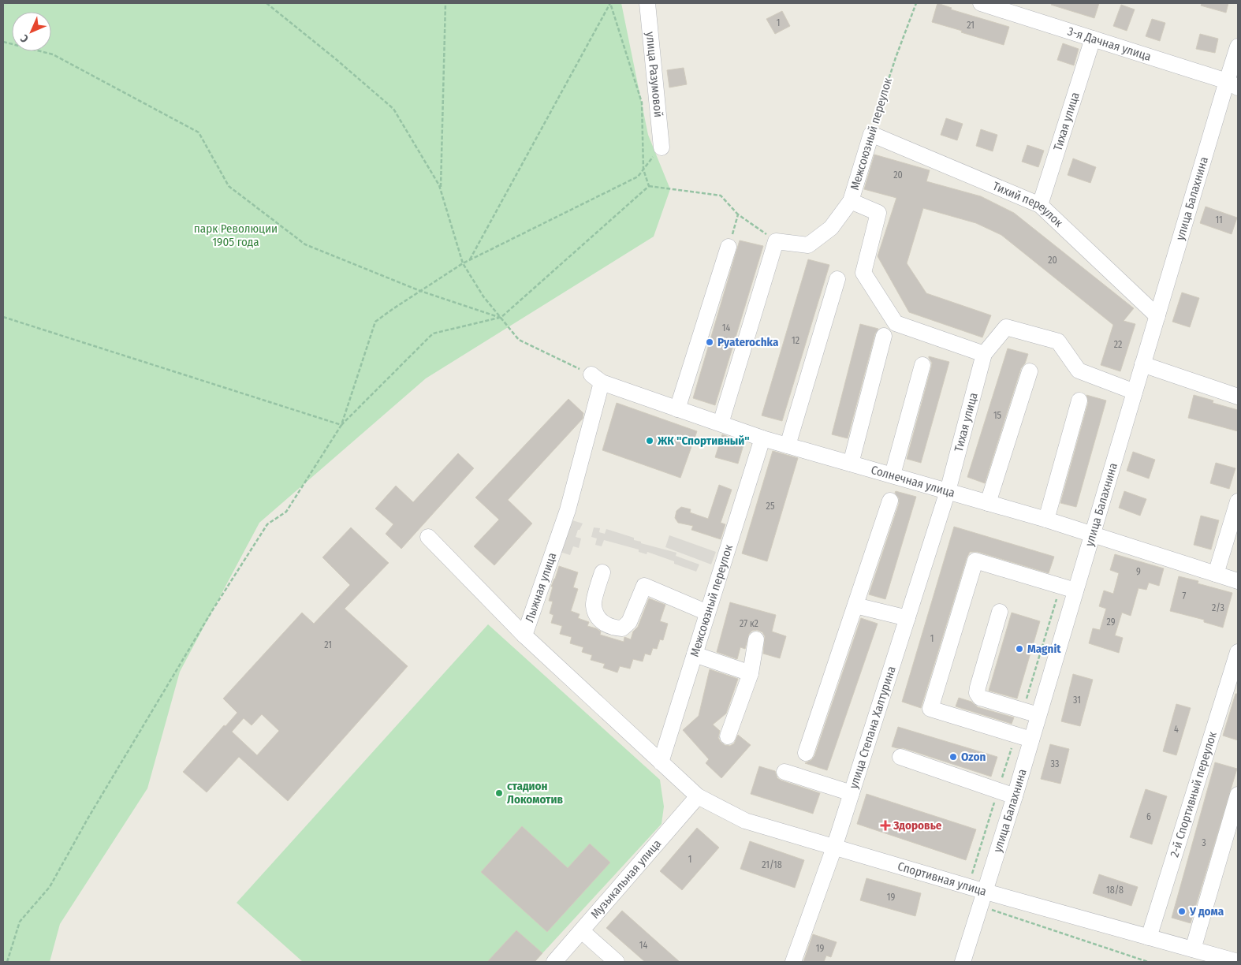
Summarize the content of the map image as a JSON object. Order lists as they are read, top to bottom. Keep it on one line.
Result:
{"streets":{"street":["3-я Дачная улица","улица Разумовой","Тихая улица","Межсоюзный переулок","улица Балахнина","Тихий переулок","Солнечная улица","Лыжная улица","улица Степана Халтурина","2-й Спортивный переулок","Музыкальная улица","Спортивная улица"]},"crossings":[["3-я Дачная улица","Тихая улица"],["3-я Дачная улица","улица Балахнина"],["Тихая улица","Межсоюзный переулок"],["Тихая улица","Тихий переулок"],["Тихая улица","Солнечная улица"],["Тихая улица","улица Степана Халтурина"],["Межсоюзный переулок","Тихий переулок"],["Межсоюзный переулок","Солнечная улица"],["Межсоюзный переулок","Лыжная улица"],["Межсоюзный переулок","Спортивная улица"],["улица Балахнина","Тихий переулок"],["улица Балахнина","Солнечная улица"],["улица Балахнина","Спортивная улица"],["Солнечная улица","Лыжная улица"],["Солнечная улица","улица Степана Халтурина"],["Лыжная улица","Спортивная улица"],["улица Степана Халтурина","Спортивная улица"],["2-й Спортивный переулок","Спортивная улица"],["Музыкальная улица","Спортивная улица"]],"parks":["парк Революции 1905 года"],"places":{"other":["Pyaterochka","ЖК \"Спортивный\"","Magnit","Ozon","стадион Локомотив","У дома"],"health":["Здоровье"]},"house_numbers":["1","21","20","11","20","14","12","22","15","25","9","7","2/3","29","27 к2","1","21","31","4","33","6","3","1","21/18","18/8","19","14","19"],"north":"bottom left"}
